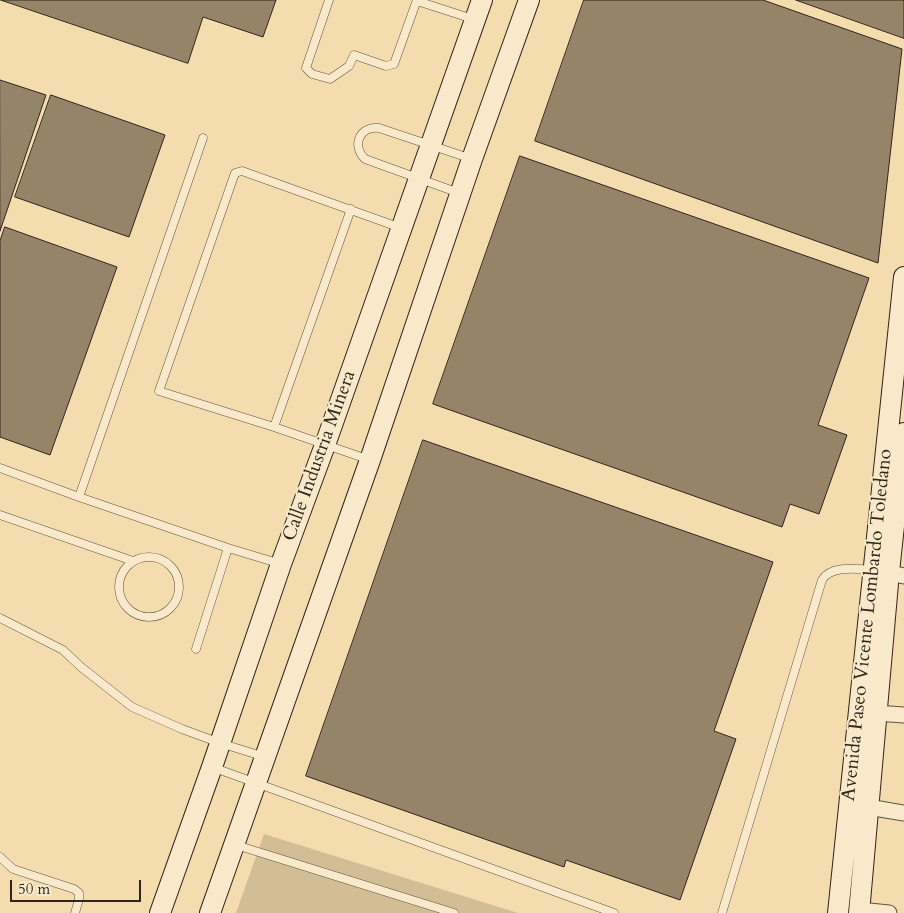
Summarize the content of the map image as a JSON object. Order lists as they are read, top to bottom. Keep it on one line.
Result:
{"streets":{"main road":["Calle Industria Minera","Avenida Paseo Vicente Lombardo Toledano"]},"scale_bar":"50 m"}
